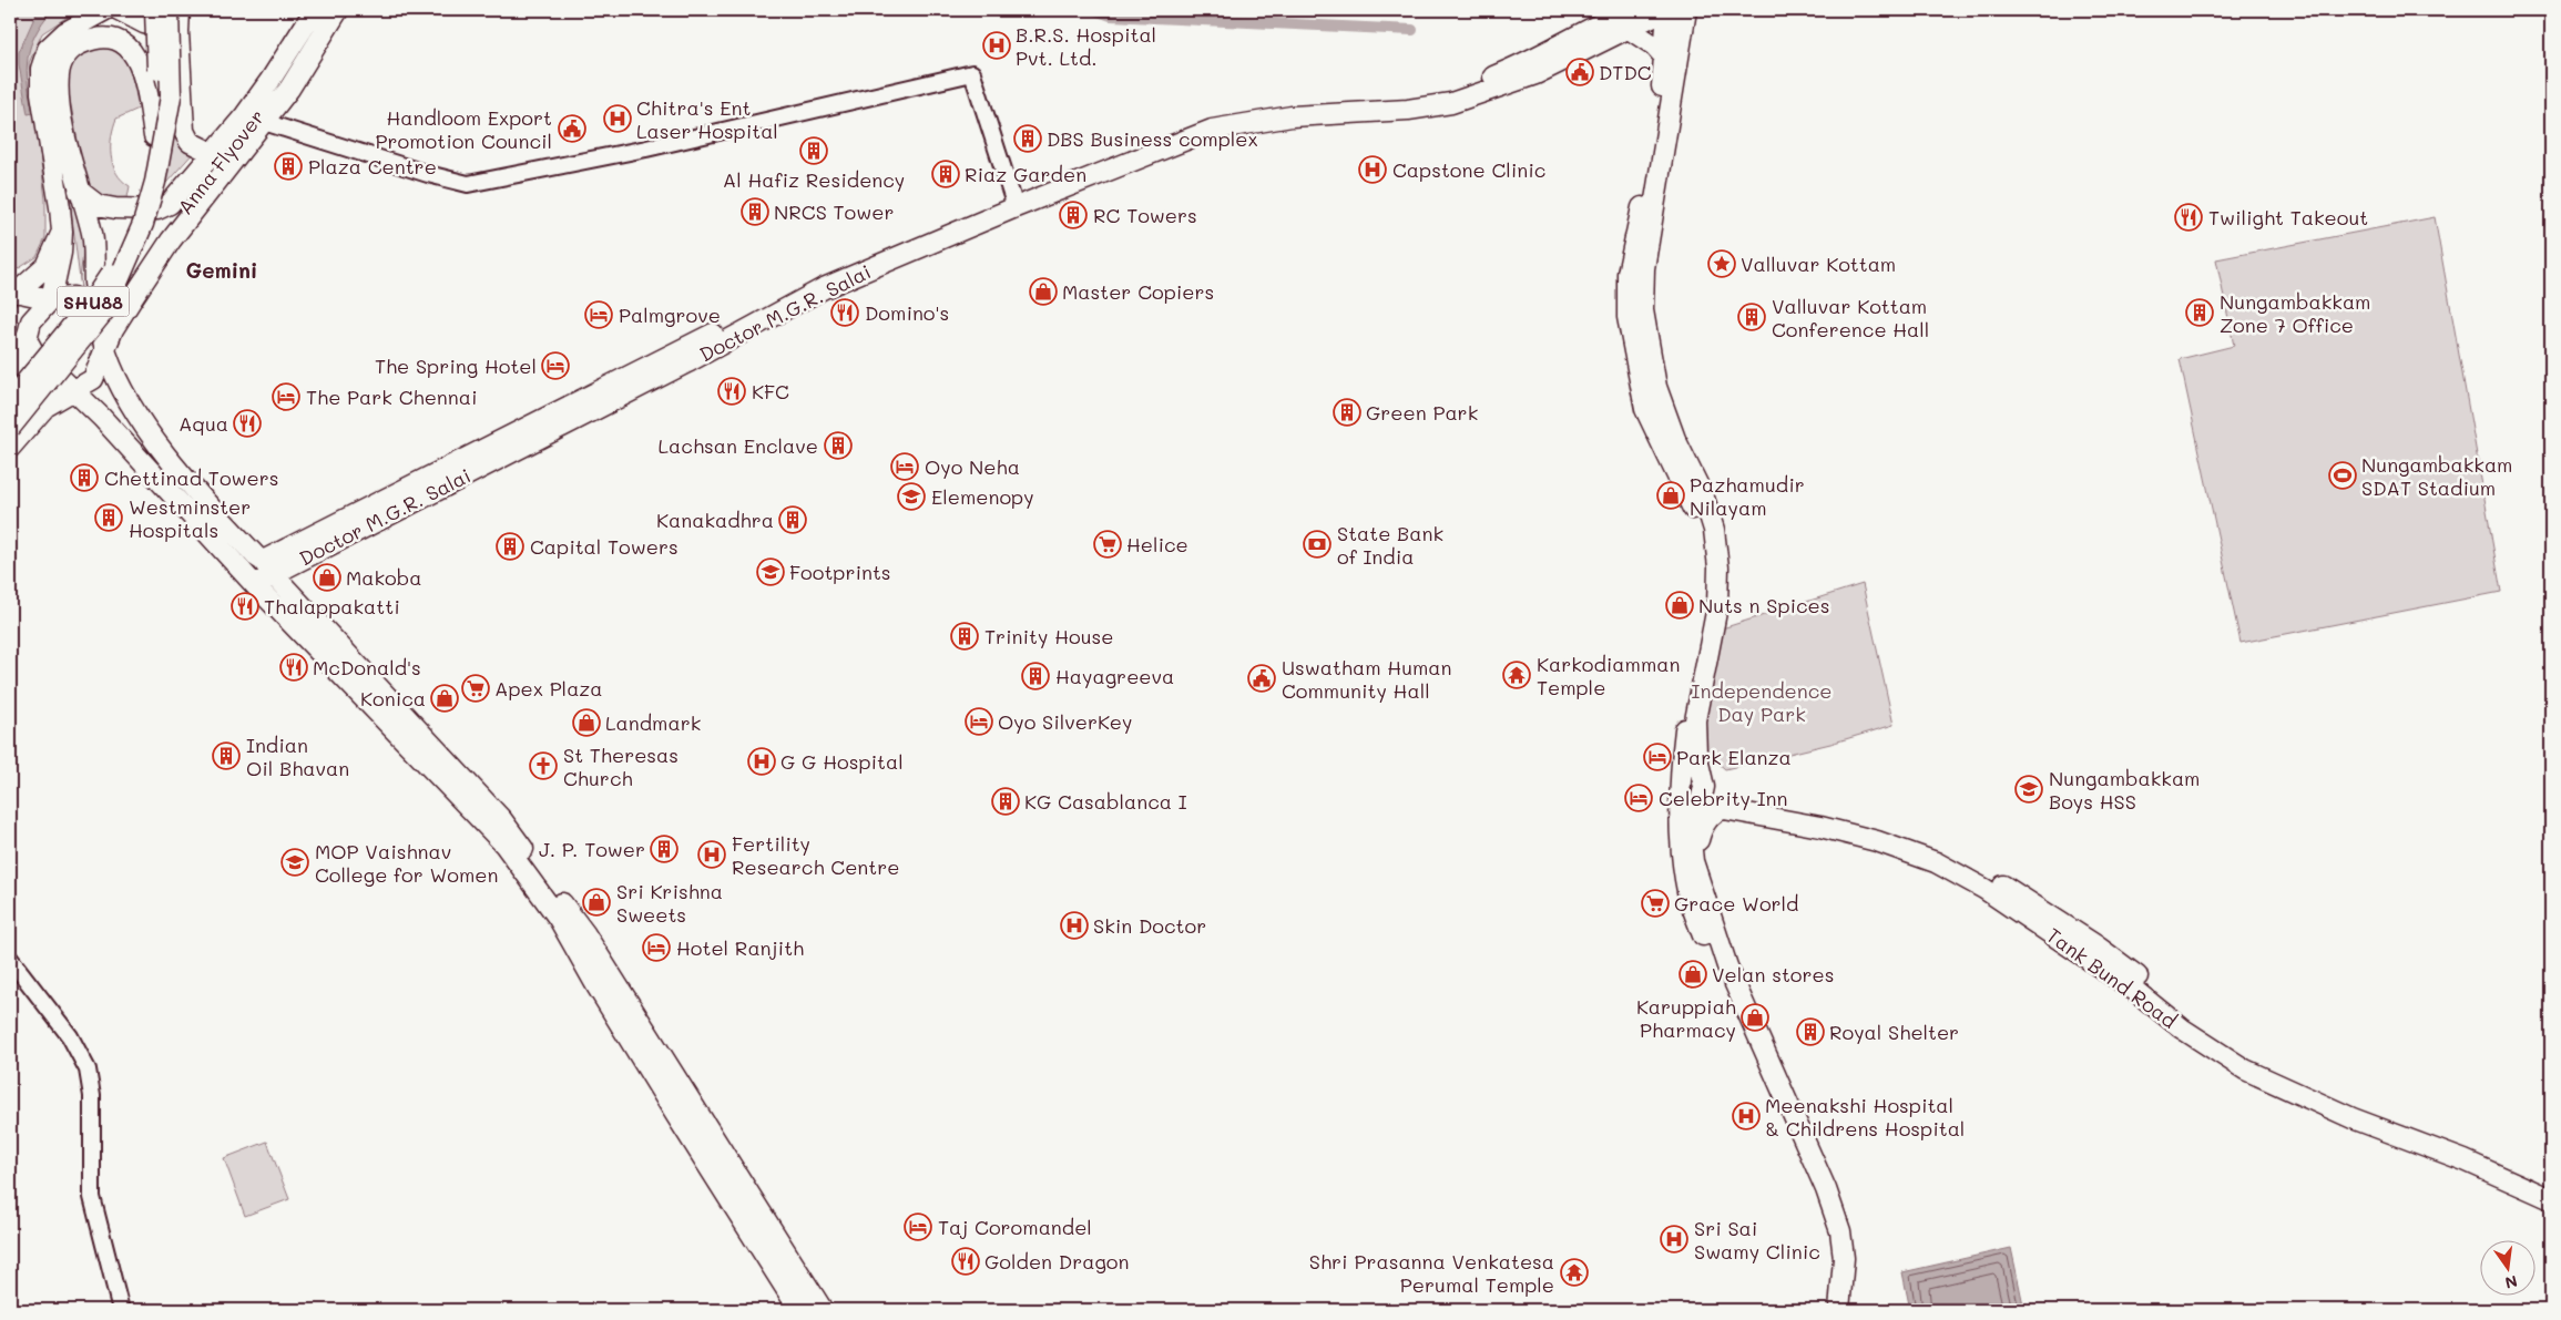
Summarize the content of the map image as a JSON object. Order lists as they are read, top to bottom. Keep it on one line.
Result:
{"streets":{"main road":["Anna Flyover","SHU88","Doctor M.G.R. Salai","Tank Bund Road"]},"districts":["Gemini"],"parks":["Independence Day Park"],"places":{"hospital":["B.R.S. Hospital Pvt. Ltd.","Chitra's Ent Laser Hospital","Capstone Clinic","G G Hospital","Fertility Research Centre","Skin Doctor","Meenakshi Hospital & Childrens Hospital","Sri Sai Swamy Clinic"],"public building":["DTDC","Handloom Export Promotion Council","Uswatham Human Community Hall"],"building":["DBS Business complex","Al Hafiz Residency","Plaza Centre","Riaz Garden","NRCS Tower","RC Towers","Nungambakkam Zone 7 Office","Valluvar Kottam Conference Hall","Green Park","Lachsan Enclave","Chettinad Towers","Westminster Hospitals","Kanakadhra","Capital Towers","Trinity House","Hayagreeva","Indian Oil Bhavan","KG Casablanca I","J. P. Tower","Royal Shelter"],"restaurant":["Twilight Takeout","Domino's","KFC","Aqua","Thalappakatti","McDonald's","Golden Dragon"],"place":["Valluvar Kottam"],"shop":["Master Copiers","Pazhamudir Nilayam","Makoba","Nuts n Spices","Konica","Landmark","Sri Krishna Sweets","Velan stores","Karuppiah Pharmacy"],"hotel":["Palmgrove","The Spring Hotel","The Park Chennai","Oyo Neha","Oyo SilverKey","Park Elanza","Celebrity Inn","Hotel Ranjith","Taj Coromandel"],"sports":["Nungambakkam SDAT Stadium"],"school or university":["Elemenopy","Footprints","Nungambakkam Boys HSS","MOP Vaishnav College for Women"],"supermarket":["Helice","Apex Plaza","Grace World"],"bank":["State Bank of India"],"temple":["Karkodiamman Temple","Shri Prasanna Venkatesa Perumal Temple"],"church":["St Theresas Church"]},"north":"bottom"}
